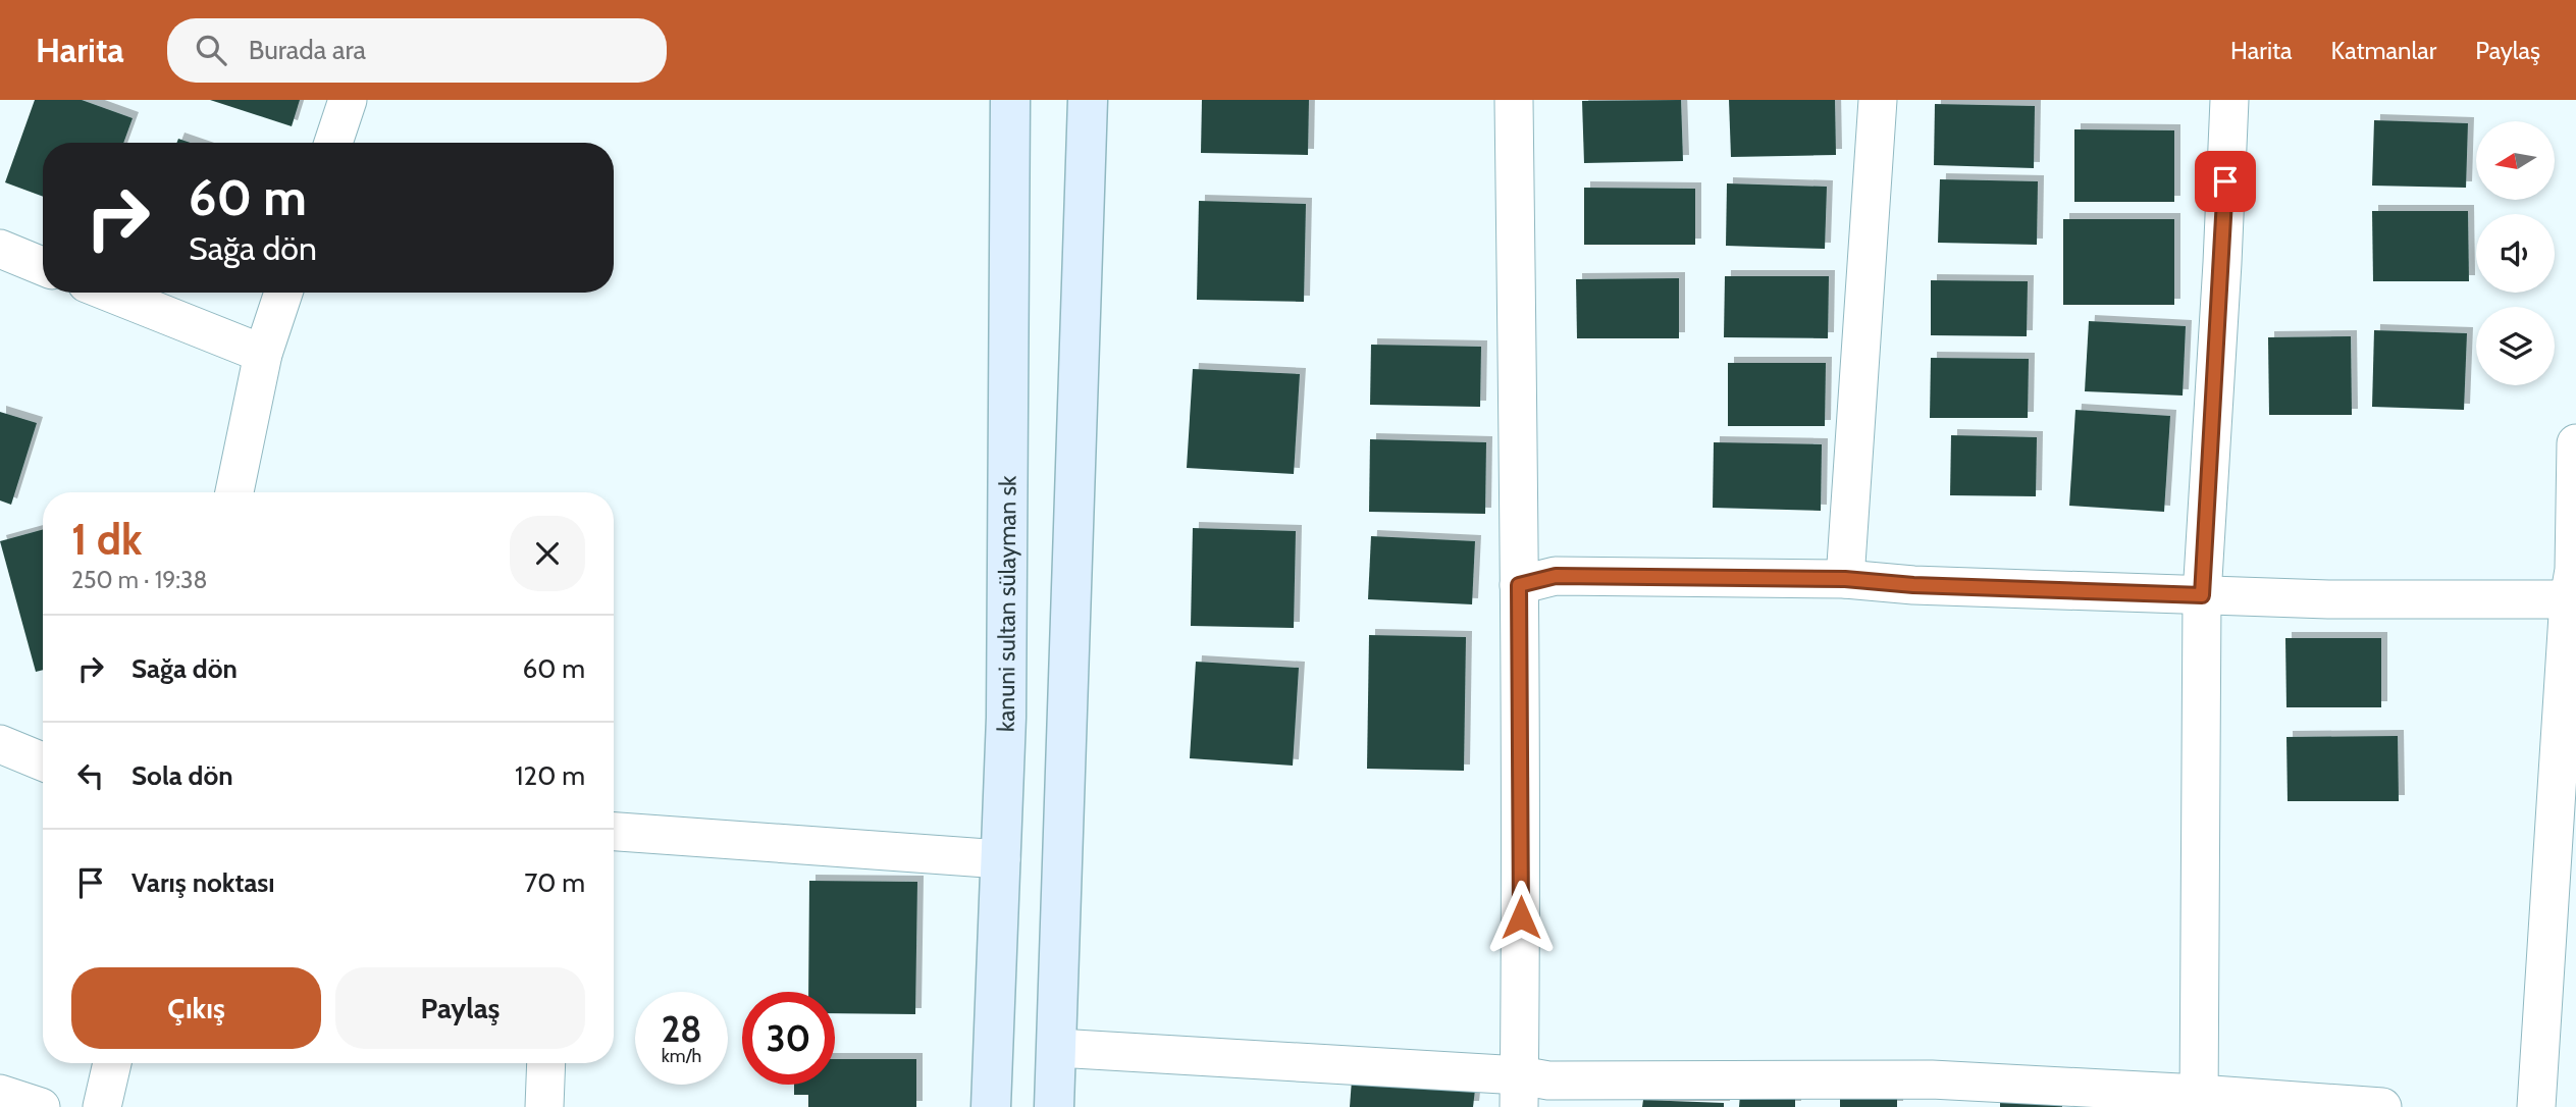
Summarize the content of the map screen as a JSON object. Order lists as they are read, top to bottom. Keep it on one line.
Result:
{"streets":{"main road":["kanuni sultan sülayman sk"]},"north":"left","page":{"header":"Harita","search":"Burada ara","nav":["Harita","Katmanlar","Paylaş"],"turn":["60 m","Sağa dön"],"heading":["1 dk","250 m · 19:38"],"list":[{"name":"Sağa dön","value":"60 m"},{"name":"Sola dön","value":"120 m"},{"name":"Varış noktası","value":"70 m"}],"buttons":["Çıkış","Paylaş"],"speed":"28 km/h","limit":"30"}}
